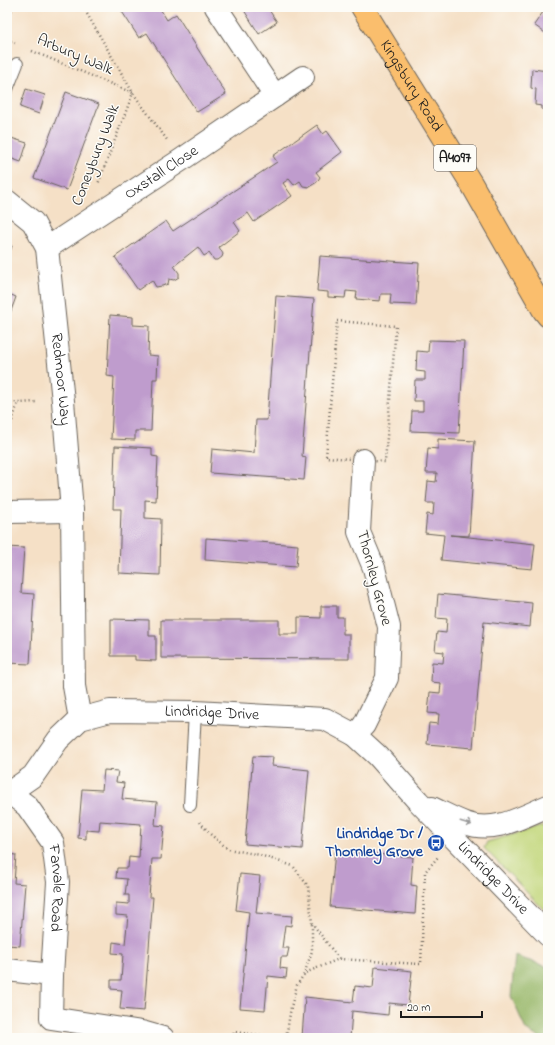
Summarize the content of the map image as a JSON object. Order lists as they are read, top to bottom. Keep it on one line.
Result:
{"streets":{"main road":["Kingsbury Road","A4097"],"street":["Oxstall Close","Redmoor Way","Thornley Grove","Lindridge Drive","Farvale Road"],"path":["Arbury Walk","Coneybury Walk"]},"crossings":[["Arbury Walk","Coneybury Walk"],["Coneybury Walk","Oxstall Close"],["Oxstall Close","Redmoor Way"],["Redmoor Way","Lindridge Drive"],["Thornley Grove","Lindridge Drive"],["Lindridge Drive","Farvale Road"]],"places":{"bus stop":["Lindridge Dr / Thornley Grove"]},"scale_bar":"20 m"}
